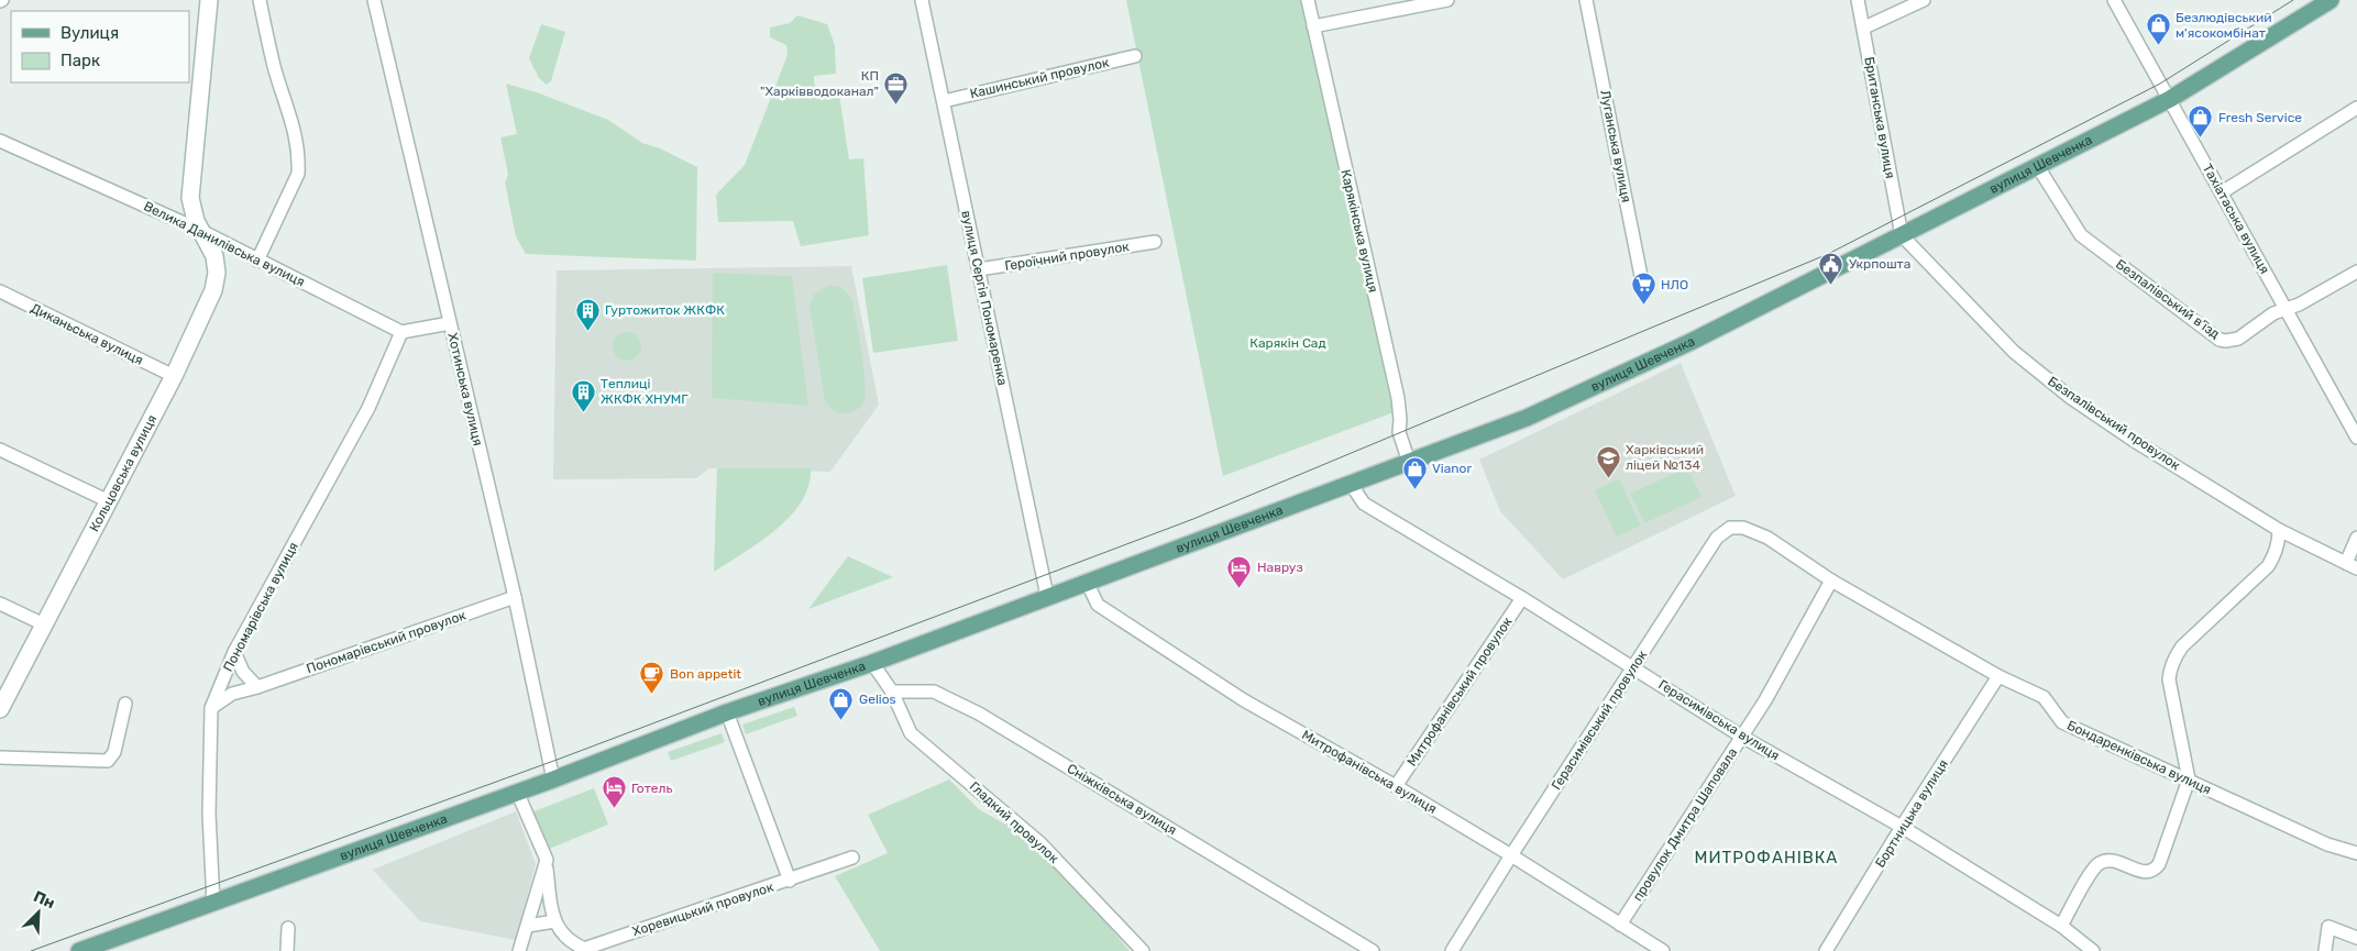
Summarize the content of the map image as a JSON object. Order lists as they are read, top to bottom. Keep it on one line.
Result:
{"streets":{"main road":["вулиця Шевченка"],"street":["Кашинський провулок","Британська вулиця","Луганська вулиця","Тахіатаська вулиця","Карякінська вулиця","Велика Данилівська вулиця","Героїчний провулок","вулиця Сергія Пономаренка","Безпалівський в’їзд","Диканьська вулиця","Хотинська вулиця","Безпалівський провулок","Кольцовська вулиця","Пономарівська вулиця","Пономарівський провулок","Митрофанівський провулок","Герасимівський провулок","Герасимівська вулиця","Бондаренківська вулиця","Митрофанівська вулиця","Сніжківська вулиця","Бортницька вулиця","Гладкий провулок","провулок Дмитра Шаповала","Хоревицький провулок"]},"crossings":[["Кашинський провулок","вулиця Сергія Пономаренка"],["Британська вулиця","вулиця Шевченка"],["Британська вулиця","Безпалівський провулок"],["вулиця Шевченка","Тахіатаська вулиця"],["вулиця Шевченка","Карякінська вулиця"],["вулиця Шевченка","вулиця Сергія Пономаренка"],["вулиця Шевченка","Безпалівський в’їзд"],["вулиця Шевченка","Хотинська вулиця"],["вулиця Шевченка","Безпалівський провулок"],["вулиця Шевченка","Пономарівська вулиця"],["вулиця Шевченка","Герасимівська вулиця"],["вулиця Шевченка","Митрофанівська вулиця"],["вулиця Шевченка","Хоревицький провулок"],["Тахіатаська вулиця","Безпалівський в’їзд"],["Велика Данилівська вулиця","Кольцовська вулиця"],["Велика Данилівська вулиця","Пономарівська вулиця"],["Героїчний провулок","вулиця Сергія Пономаренка"],["Диканьська вулиця","Кольцовська вулиця"],["Хотинська вулиця","Пономарівський провулок"],["Пономарівська вулиця","Пономарівський провулок"],["Митрофанівський провулок","Герасимівська вулиця"],["Митрофанівський провулок","Митрофанівська вулиця"],["Герасимівський провулок","Герасимівська вулиця"],["Герасимівський провулок","Бондаренківська вулиця"],["Герасимівський провулок","Митрофанівська вулиця"],["Герасимівська вулиця","Бортницька вулиця"],["Герасимівська вулиця","провулок Дмитра Шаповала"],["Бондаренківська вулиця","Бортницька вулиця"],["Бондаренківська вулиця","провулок Дмитра Шаповала"],["Митрофанівська вулиця","провулок Дмитра Шаповала"],["Сніжківська вулиця","Гладкий провулок"]],"districts":["МИТРОФАНІВКА"],"parks":["Карякін Сад"],"places":{"shop":["Безлюдівський м'ясокомбінат","Fresh Service","Vianor","Gelios"],"office":["КП \"Харківводоканал\""],"public building":["Укрпошта"],"supermarket":["НЛО"],"building":["Гуртожиток ЖКФК","Теплиці ЖКФК ХНУМГ"],"school or university":["Харківський ліцей №134"],"hotel":["Навруз","Готель"],"cafe":["Bon appetit"]},"legend":["Вулиця","Парк"],"north":"top right"}
